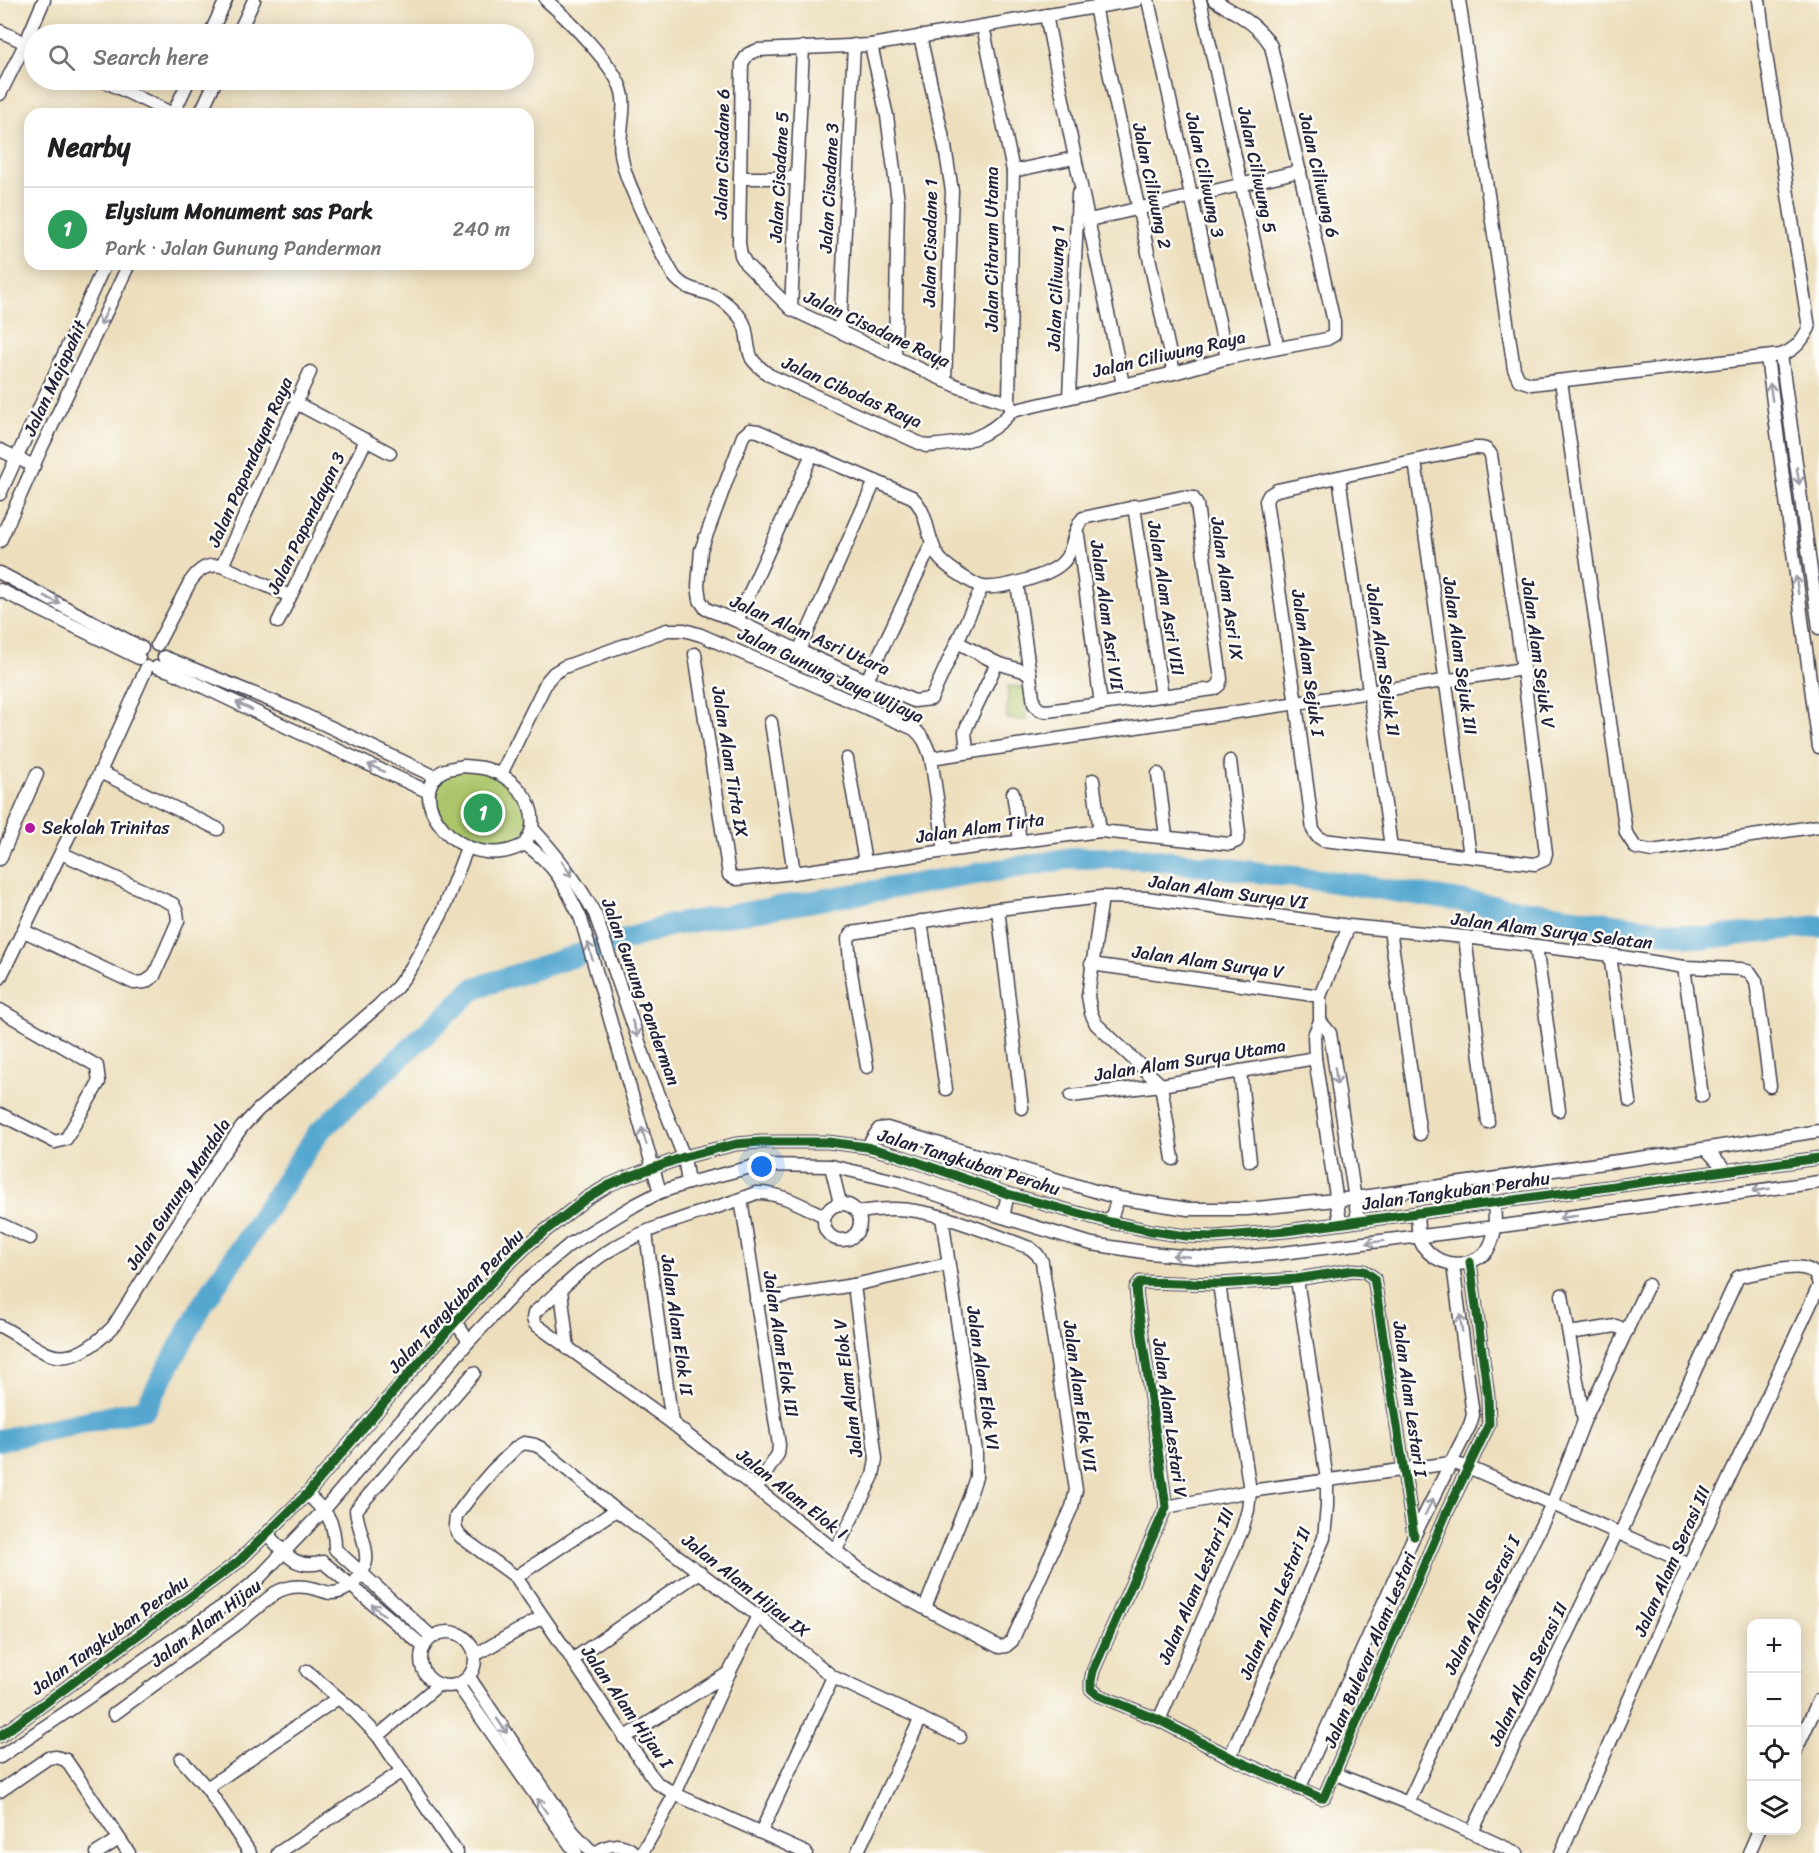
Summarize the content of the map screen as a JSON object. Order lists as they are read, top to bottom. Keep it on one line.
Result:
{"streets":{"street":["Jalan Cisadane 6","Jalan Ciliwung 5","Jalan Ciliwung 3","Jalan Ciliwung 6","Jalan Cisadane 5","Jalan Ciliwung 2","Jalan Cisadane 3","Jalan Cisadane 1","Jalan Citarum Utama","Jalan Ciliwung 1","Jalan Cisadane Raya","Jalan Ciliwung Raya","Jalan Majapahit","Jalan Cibodas Raya","Jalan Papandayan Raya","Jalan Papandayan 3","Jalan Alam Asri IX","Jalan Alam Asri VIII","Jalan Alam Asri VII","Jalan Alam Asri Utara","Jalan Alam Sejuk V","Jalan Alam Sejuk III","Jalan Alam Sejuk II","Jalan Alam Sejuk I","Jalan Gunung Jaya Wijaya","Jalan Alam Tirta IX","Jalan Alam Tirta","Jalan Alam Surya VI","Jalan Alam Surya Selatan","Jalan Alam Surya V","Jalan Gunung Panderman","Jalan Alam Surya Utama","Jalan Tangkuban Perahu","Jalan Gunung Mandala","Jalan Alam Elok II","Jalan Alam Elok III","Jalan Alam Elok VI","Jalan Alam Elok V","Jalan Alam Elok VII","Jalan Alam Lestari I","Jalan Alam Lestari V","Jalan Alam Elok I","Jalan Alam Serasi III","Jalan Alam Hijau IX","Jalan Alam Lestari III","Jalan Alam Lestari II","Jalan Alam Serasi I","Jalan Alam Hijau","Jalan Bulevar Alam Lestari","Jalan Alam Serasi II","Jalan Alam Hijau I"]},"crossings":[["Jalan Cisadane 6","Jalan Cisadane 5"],["Jalan Cisadane 6","Jalan Cisadane Raya"],["Jalan Ciliwung 5","Jalan Ciliwung Raya"],["Jalan Ciliwung 3","Jalan Ciliwung Raya"],["Jalan Ciliwung 6","Jalan Ciliwung Raya"],["Jalan Cisadane 5","Jalan Cisadane Raya"],["Jalan Ciliwung 2","Jalan Ciliwung Raya"],["Jalan Cisadane 3","Jalan Cisadane Raya"],["Jalan Cisadane 1","Jalan Cisadane Raya"],["Jalan Citarum Utama","Jalan Cisadane Raya"],["Jalan Citarum Utama","Jalan Ciliwung Raya"],["Jalan Citarum Utama","Jalan Cibodas Raya"],["Jalan Ciliwung 1","Jalan Ciliwung Raya"],["Jalan Cisadane Raya","Jalan Ciliwung Raya"],["Jalan Cisadane Raya","Jalan Cibodas Raya"],["Jalan Ciliwung Raya","Jalan Cibodas Raya"],["Jalan Alam Asri IX","Jalan Alam Asri VIII"],["Jalan Alam Sejuk V","Jalan Alam Sejuk III"],["Jalan Alam Sejuk II","Jalan Alam Sejuk I"],["Jalan Gunung Jaya Wijaya","Jalan Alam Tirta"],["Jalan Gunung Jaya Wijaya","Jalan Gunung Panderman"],["Jalan Gunung Jaya Wijaya","Jalan Gunung Mandala"],["Jalan Alam Tirta IX","Jalan Alam Tirta"],["Jalan Alam Surya VI","Jalan Alam Surya Selatan"],["Jalan Gunung Panderman","Jalan Tangkuban Perahu"],["Jalan Gunung Panderman","Jalan Gunung Mandala"],["Jalan Alam Elok II","Jalan Alam Elok I"],["Jalan Alam Elok III","Jalan Alam Elok I"],["Jalan Alam Elok VI","Jalan Alam Elok VII"],["Jalan Alam Elok VI","Jalan Alam Elok I"],["Jalan Alam Elok V","Jalan Alam Elok I"],["Jalan Alam Elok VII","Jalan Alam Elok I"],["Jalan Alam Lestari I","Jalan Alam Lestari II"],["Jalan Alam Lestari I","Jalan Bulevar Alam Lestari"],["Jalan Alam Lestari V","Jalan Alam Lestari III"],["Jalan Alam Serasi III","Jalan Alam Serasi II"],["Jalan Alam Hijau IX","Jalan Alam Hijau I"]],"places":["Sekolah Trinitas"],"page":{"search":"Search here","heading":"Nearby","list":[{"mark":"1","name":"Elysium Monument sas Park","note":"Park · Jalan Gunung Panderman","value":"240 m"}],"pins":"1","map_buttons":["+","−"]}}
